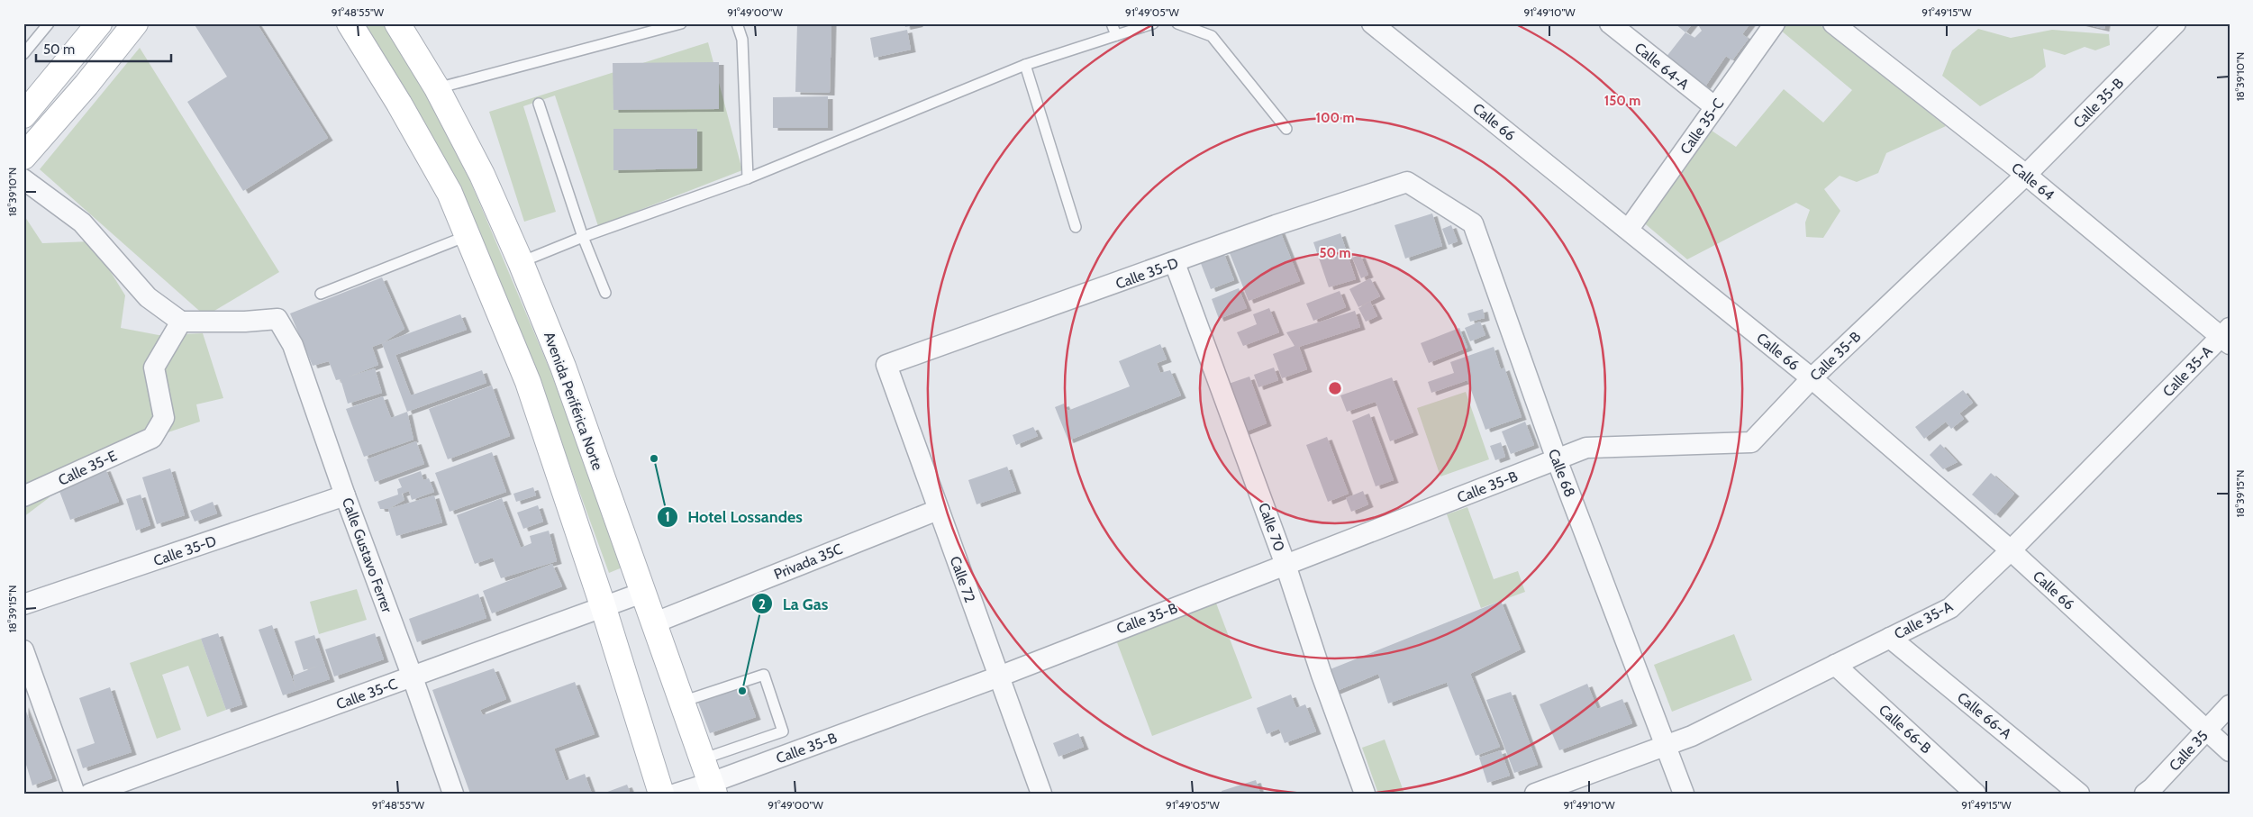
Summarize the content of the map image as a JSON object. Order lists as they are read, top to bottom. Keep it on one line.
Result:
{"streets":{"main road":["Avenida Periférica Norte"],"street":["Calle 64-A","Calle 35-B","Calle 66","Calle 35-C","Calle 64","Calle 35-D","Calle 35-A","Calle 35-E","Calle 68","Calle 70","Calle Gustavo Ferrer","Privada 35C","Calle 72","Calle 66-A","Calle 66-B","Calle 35"]},"crossings":[["Calle 64-A","Calle 35-C"],["Calle 35-B","Calle 66"],["Calle 35-B","Calle 64"],["Calle 35-B","Avenida Periférica Norte"],["Calle 35-B","Calle 68"],["Calle 35-B","Calle 70"],["Calle 35-B","Calle 72"],["Calle 66","Calle 35-C"],["Calle 66","Calle 35-A"],["Calle 66","Calle 35"],["Calle 35-C","Avenida Periférica Norte"],["Calle 35-C","Calle Gustavo Ferrer"],["Calle 64","Calle 35-A"],["Calle 35-D","Calle 68"],["Calle 35-D","Calle 70"],["Calle 35-D","Calle Gustavo Ferrer"],["Calle 35-D","Calle 72"],["Calle 35-A","Calle 68"],["Calle 35-A","Calle 66-A"],["Calle 35-A","Calle 66-B"],["Avenida Periférica Norte","Privada 35C"],["Calle 35-E","Calle Gustavo Ferrer"],["Privada 35C","Calle 72"]],"places":["Hotel Lossandes","La Gas"],"scale_bar":"50 m","coordinates":["91°48'55\"W","91°49'00\"W","91°49'05\"W","91°49'10\"W","91°49'15\"W","18°39'10\"N","18°39'15\"N"],"rings":["150 m","100 m","50 m"]}
